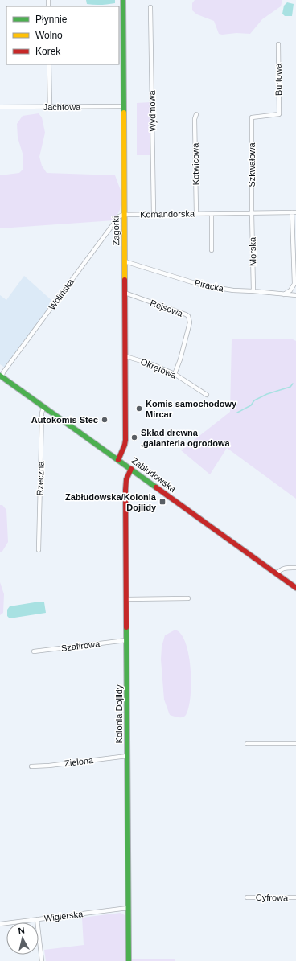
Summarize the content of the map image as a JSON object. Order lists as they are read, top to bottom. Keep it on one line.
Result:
{"streets":{"main road":["Zagórki","Zabłudowska","Kolonia Dojlidy"],"street":["Burtowa","Jachtowa","Wydmowa","Kotwicowa","Szkwałowa","Komandorska","Morska","Piracka","Wolińska","Rejsowa","Okrętowa","Rzeczna","Szafirowa","Zielona","Cyfrowa","Wigierska"]},"crossings":[["Burtowa","Szkwałowa"],["Jachtowa","Zagórki"],["Wydmowa","Komandorska"],["Kotwicowa","Komandorska"],["Szkwałowa","Komandorska"],["Szkwałowa","Morska"],["Komandorska","Zagórki"],["Komandorska","Morska"],["Komandorska","Wolińska"],["Zagórki","Piracka"],["Zagórki","Wolińska"],["Zagórki","Rejsowa"],["Zagórki","Okrętowa"],["Zagórki","Zabłudowska"],["Morska","Piracka"],["Wolińska","Zabłudowska"],["Rejsowa","Okrętowa"],["Zabłudowska","Rzeczna"],["Zabłudowska","Kolonia Dojlidy"],["Szafirowa","Kolonia Dojlidy"],["Kolonia Dojlidy","Zielona"],["Kolonia Dojlidy","Wigierska"]],"places":{"other":["Komis samochodowy Mircar","Autokomis Stec","Skład drewna ,galanteria ogrodowa"],"transit":["Zabłudowska/Kolonia Dojlidy"]},"legend":["Płynnie","Wolno","Korek"],"north":"top"}
